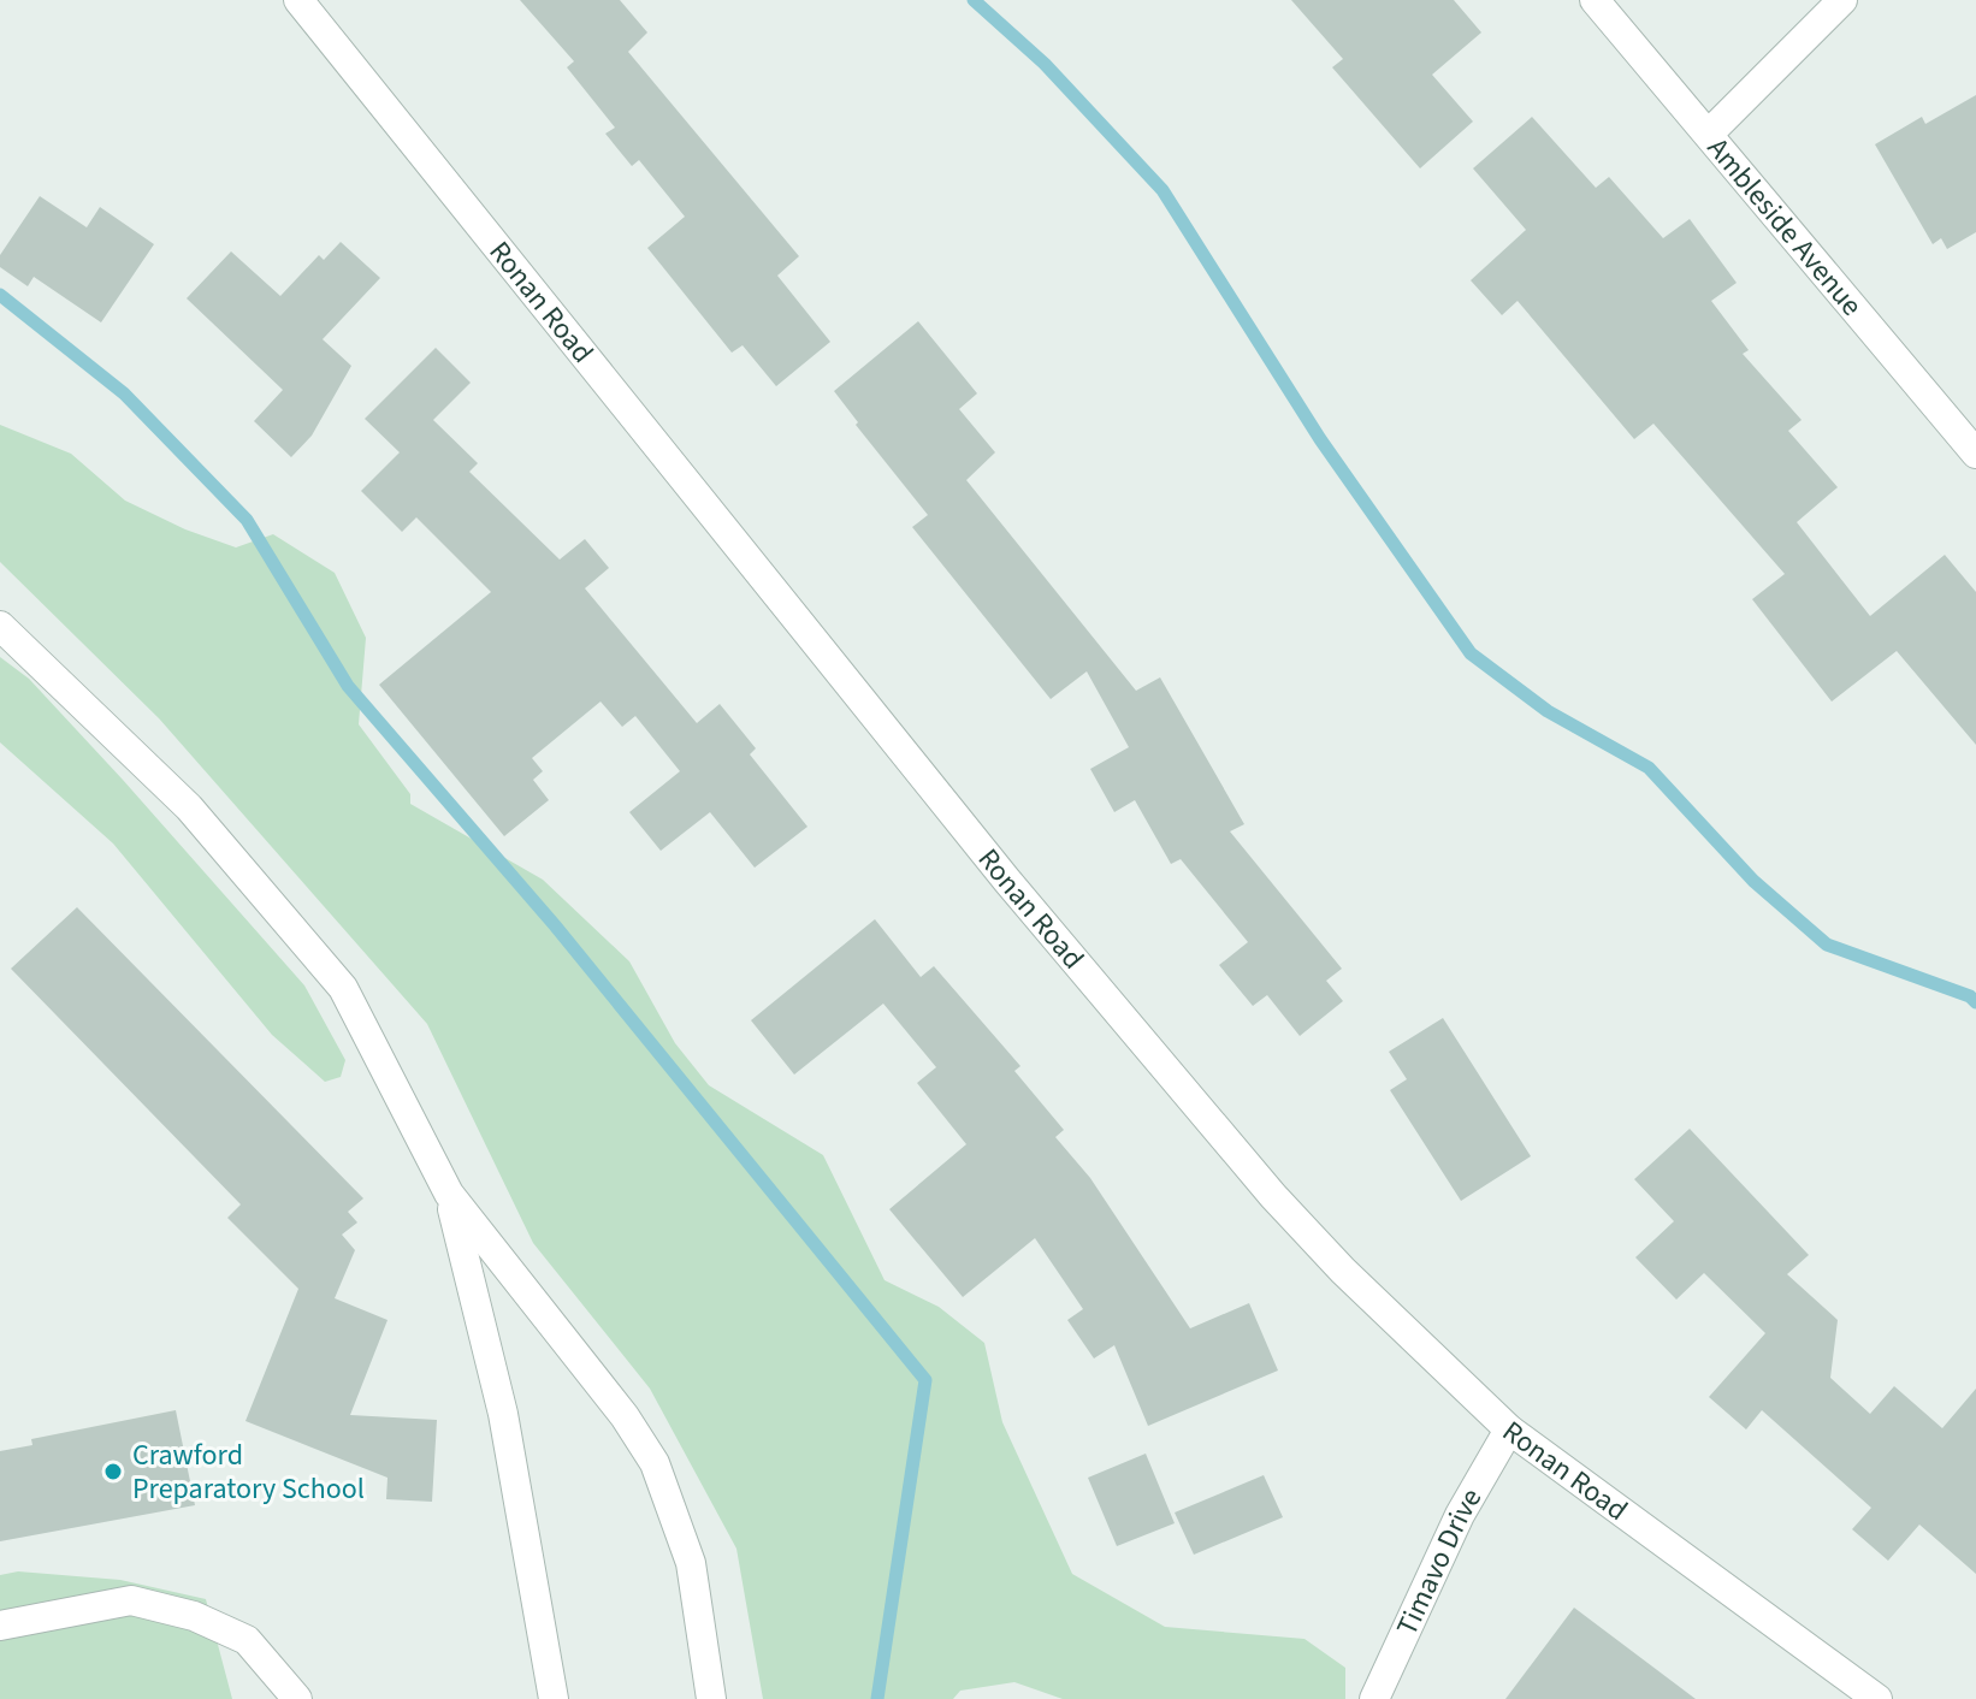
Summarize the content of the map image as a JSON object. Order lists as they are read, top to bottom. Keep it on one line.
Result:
{"streets":{"street":["Ambleside Avenue","Ronan Road","Timavo Drive"]},"crossings":[["Ronan Road","Timavo Drive"]],"places":["Crawford Preparatory School"]}
